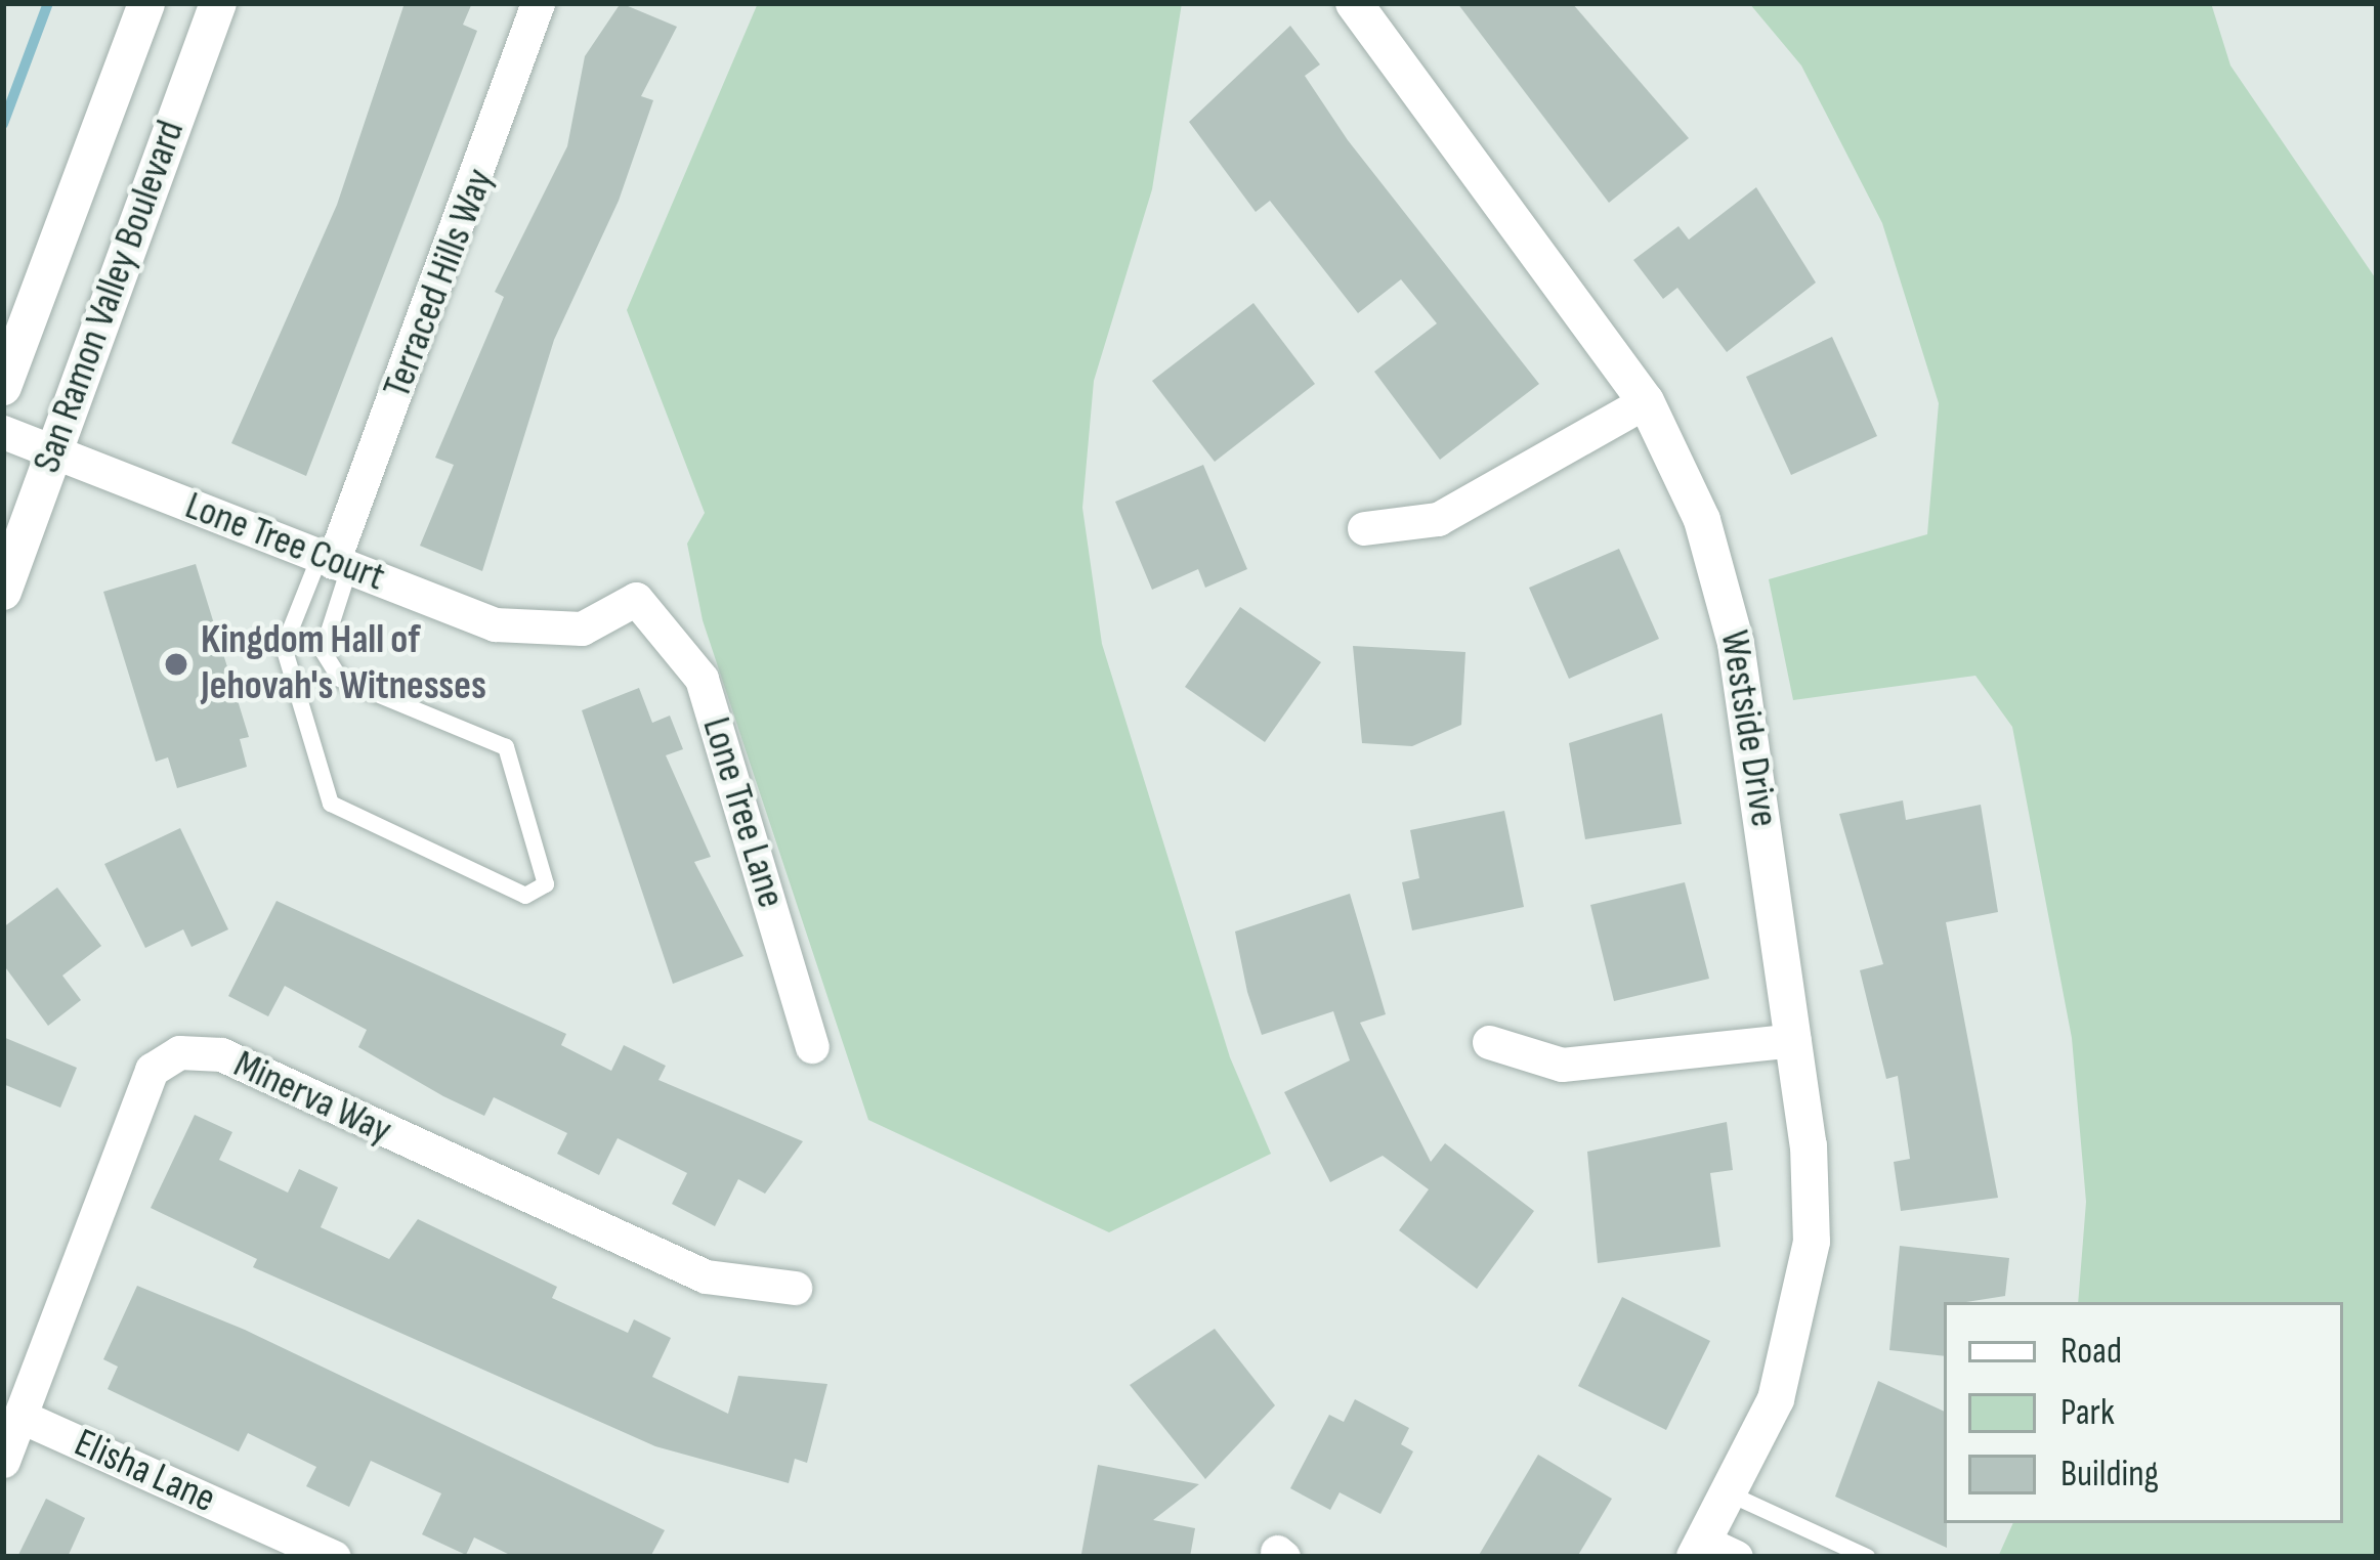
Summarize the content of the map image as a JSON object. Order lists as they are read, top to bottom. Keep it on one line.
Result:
{"streets":{"street":["Terraced Hills Way","San Ramon Valley Boulevard","Lone Tree Court","Westside Drive","Lone Tree Lane","Minerva Way","Elisha Lane"]},"crossings":[["Terraced Hills Way","Lone Tree Court"],["San Ramon Valley Boulevard","Lone Tree Court"],["Lone Tree Court","Lone Tree Lane"],["Minerva Way","Elisha Lane"]],"places":["Kingdom Hall of Jehovah's Witnesses"],"legend":["Road","Park","Building"]}
